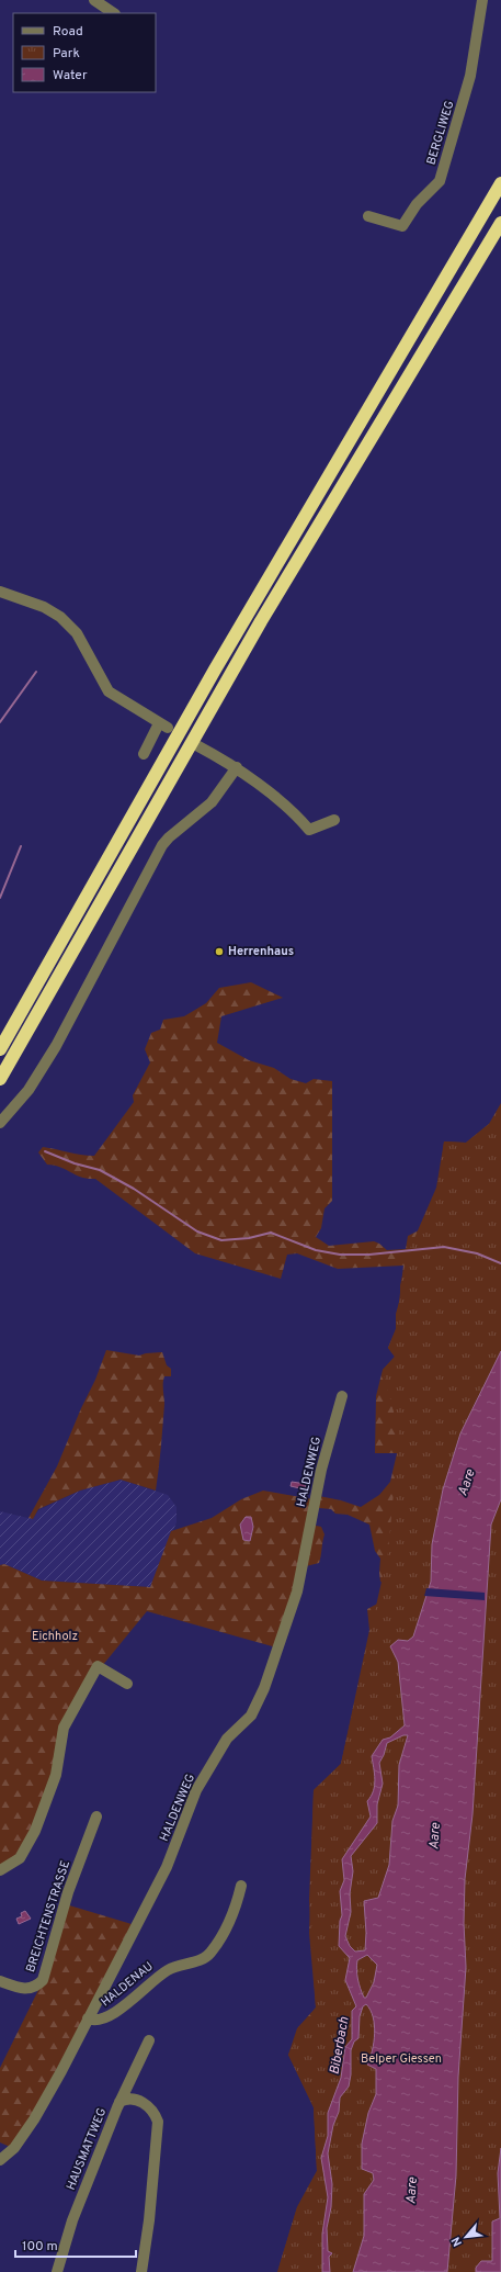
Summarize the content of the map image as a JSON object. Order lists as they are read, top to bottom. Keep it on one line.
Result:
{"streets":{"street":["BERGLIWEG","HALDENWEG","BREICHTENSTRASSE","HALDENAU","HAUSMATTWEG"]},"crossings":[["HALDENWEG","HALDENAU"]],"water":["Aare","Biberbach"],"parks":["Eichholz","Belper Giessen"],"places":["Herrenhaus"],"legend":["Road","Park","Water"],"scale_bar":"100 m","north":"bottom left"}
